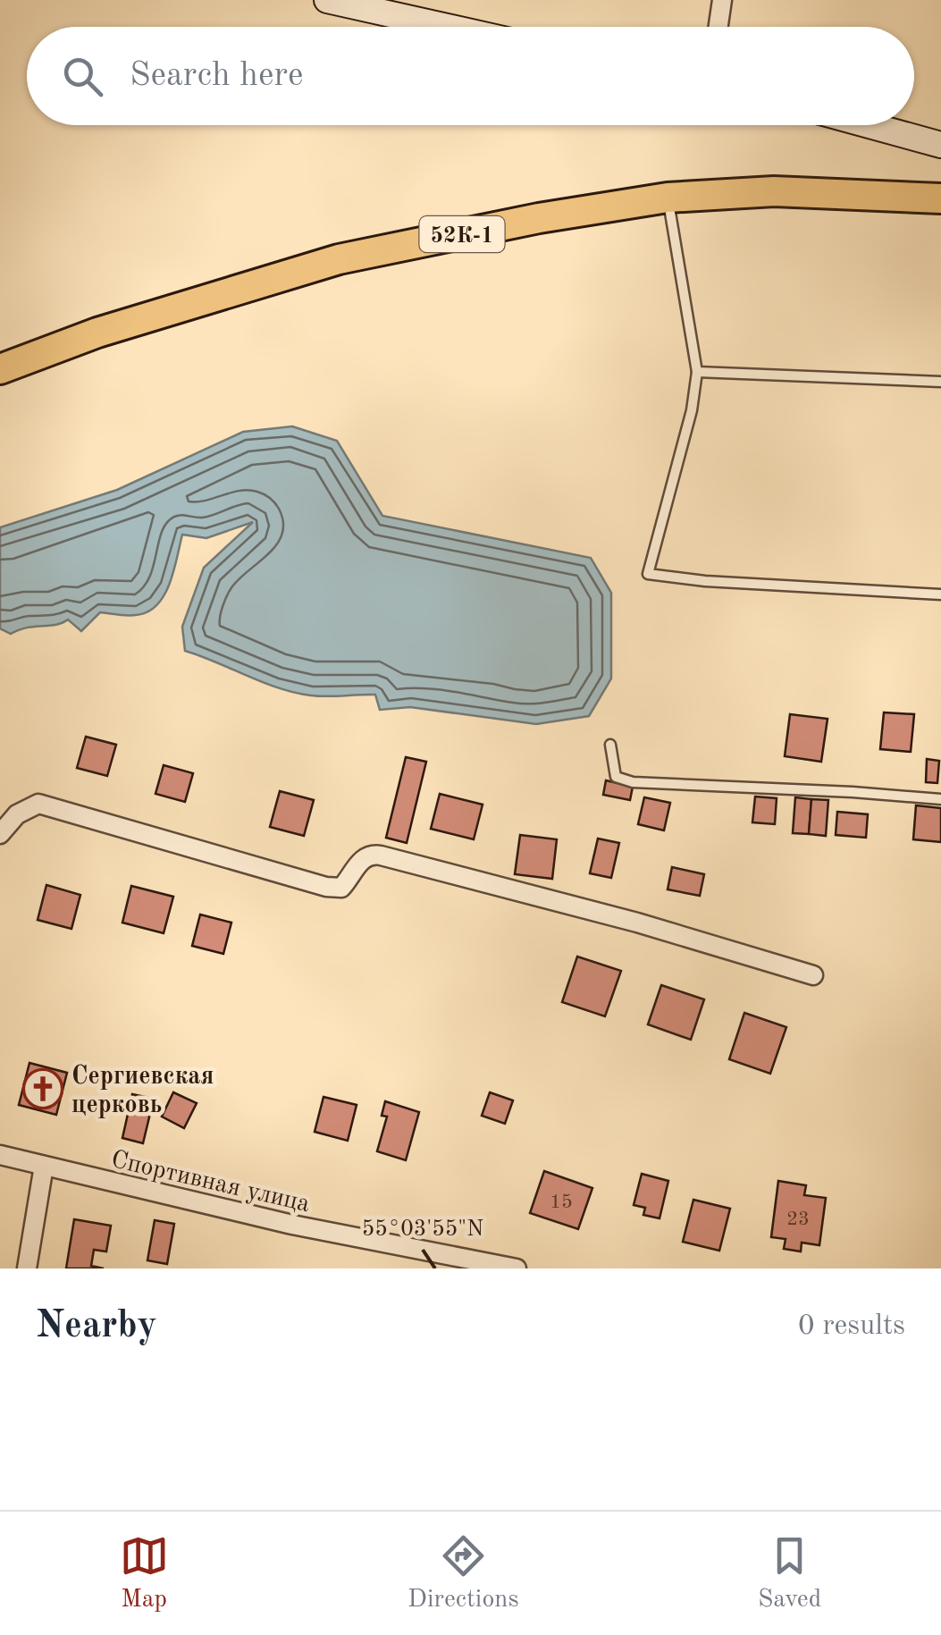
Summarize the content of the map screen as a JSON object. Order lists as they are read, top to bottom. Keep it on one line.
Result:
{"streets":{"main road":["52К-1"],"street":["Спортивная улица"]},"places":{"church":["Сергиевская церковь"]},"house_numbers":["15","23"],"page":{"search":"Search here","heading":["Nearby","0 results"],"nav":["Map","Directions","Saved"]},"coordinates":["55°03'55\"N"]}
